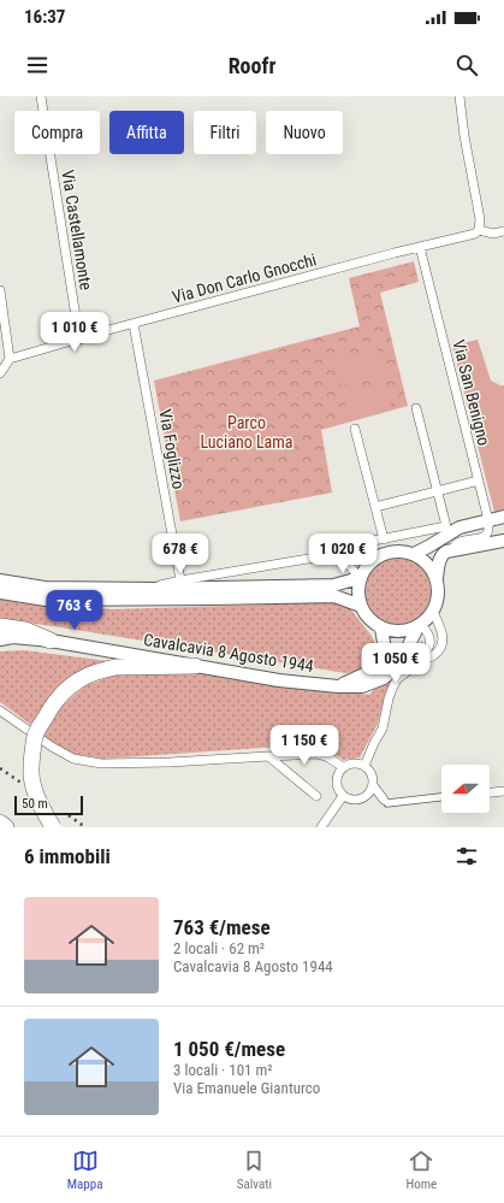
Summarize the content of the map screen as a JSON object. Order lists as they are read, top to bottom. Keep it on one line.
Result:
{"streets":{"main road":["Cavalcavia 8 Agosto 1944"],"street":["Via Castellamonte","Via Don Carlo Gnocchi","Via San Benigno","Via Foglizzo"]},"crossings":[["Via Castellamonte","Via Don Carlo Gnocchi"],["Via Don Carlo Gnocchi","Via San Benigno"],["Via Don Carlo Gnocchi","Via Foglizzo"]],"parks":["Parco Luciano Lama"],"scale_bar":"50 m","north":"left","page":{"status":"16:37","header":"Roofr","chip":["Compra","Affitta","Filtri","Nuovo"],"price":["1 010 €","678 €","1 020 €","763 €","1 050 €","1 150 €"],"scale":"50 m","heading":"6 immobili","list":[{"name":"763 €/mese","note":"2 locali · 62 m² · Cavalcavia 8 Agosto 1944"},{"name":"1 050 €/mese","note":"3 locali · 101 m² · Via Emanuele Gianturco"}],"tabs":["Mappa","Salvati","Home"]}}
